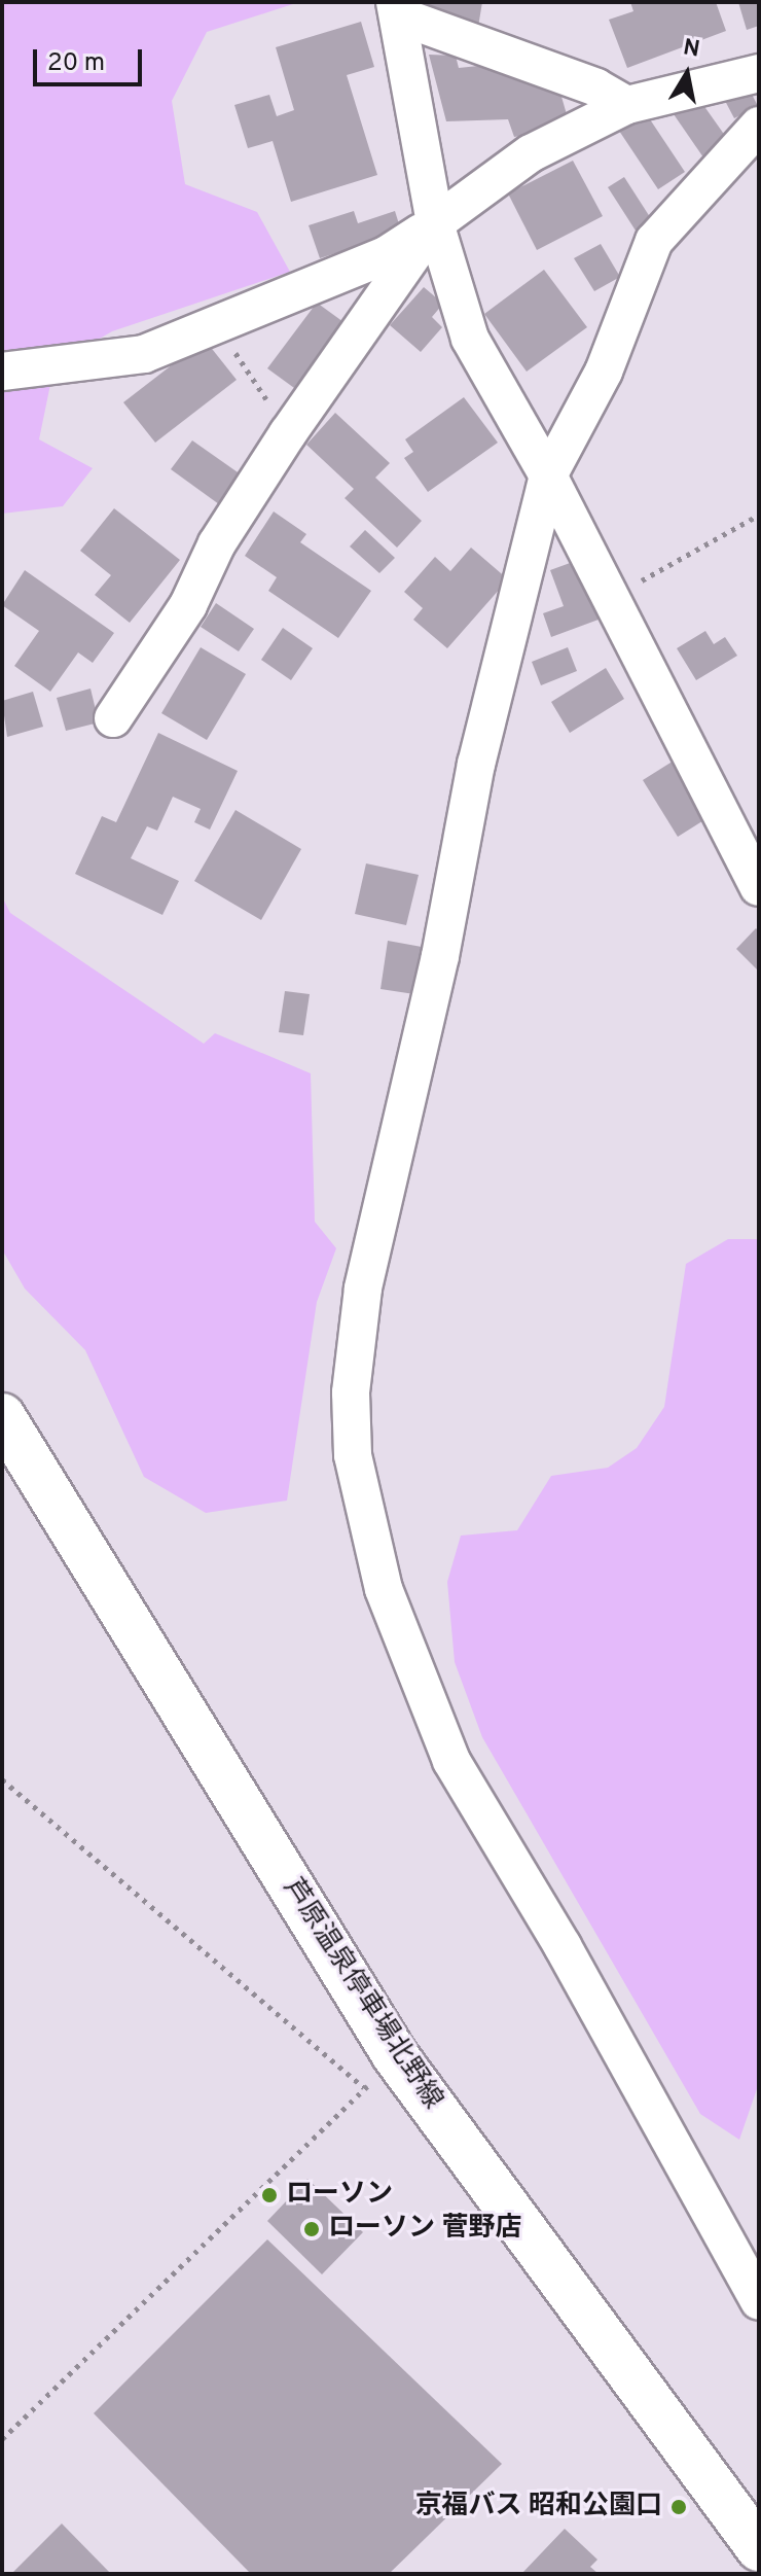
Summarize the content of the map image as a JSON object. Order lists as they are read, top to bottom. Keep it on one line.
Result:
{"streets":{"main road":["芦原温泉停車場北野線"]},"places":["ローソン","ローソン 菅野店","京福バス 昭和公園口"],"scale_bar":"20 m","north":"top"}
